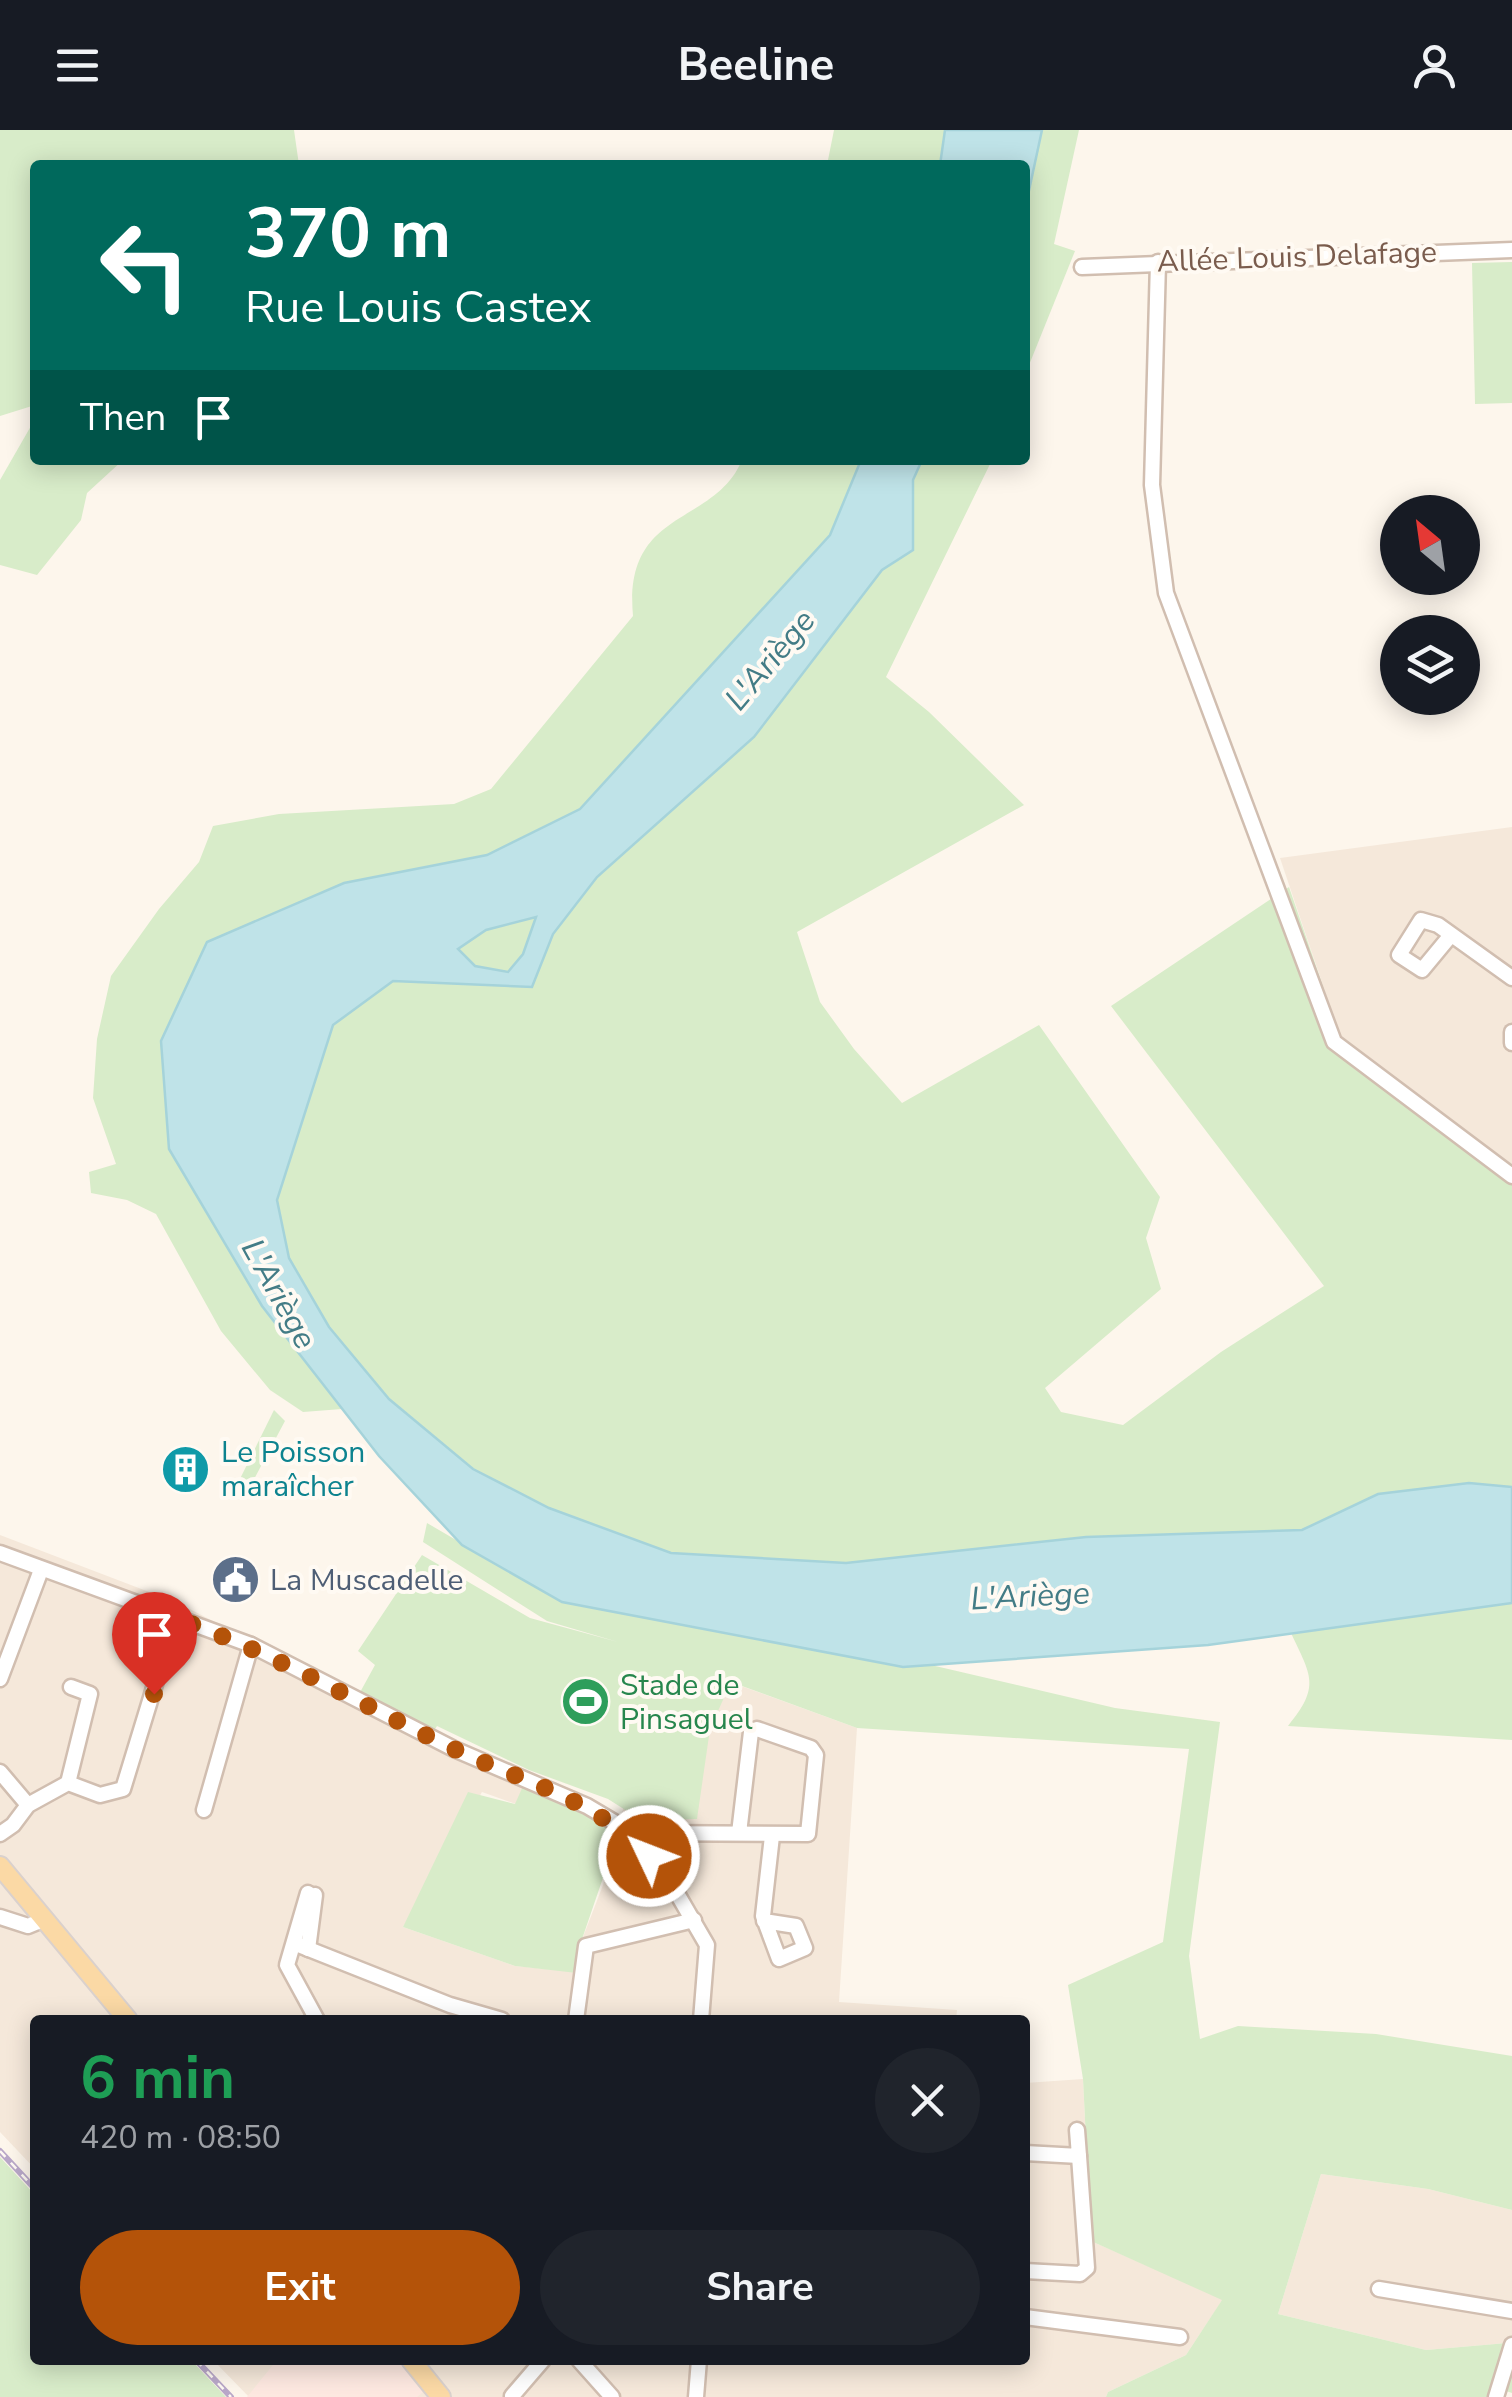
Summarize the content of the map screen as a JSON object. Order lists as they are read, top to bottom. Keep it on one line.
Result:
{"streets":{"street":["Allée Louis Delafage"]},"water":["L'Ariège"],"places":{"building":["Le Poisson maraîcher"],"public building":["La Muscadelle"],"sports":["Stade de Pinsaguel"]},"north":"top left","page":{"header":"Beeline","turn":["370 m","Rue Louis Castex"],"then":"Then","heading":["6 min","420 m · 08:50"],"buttons":["Exit","Share"]}}
